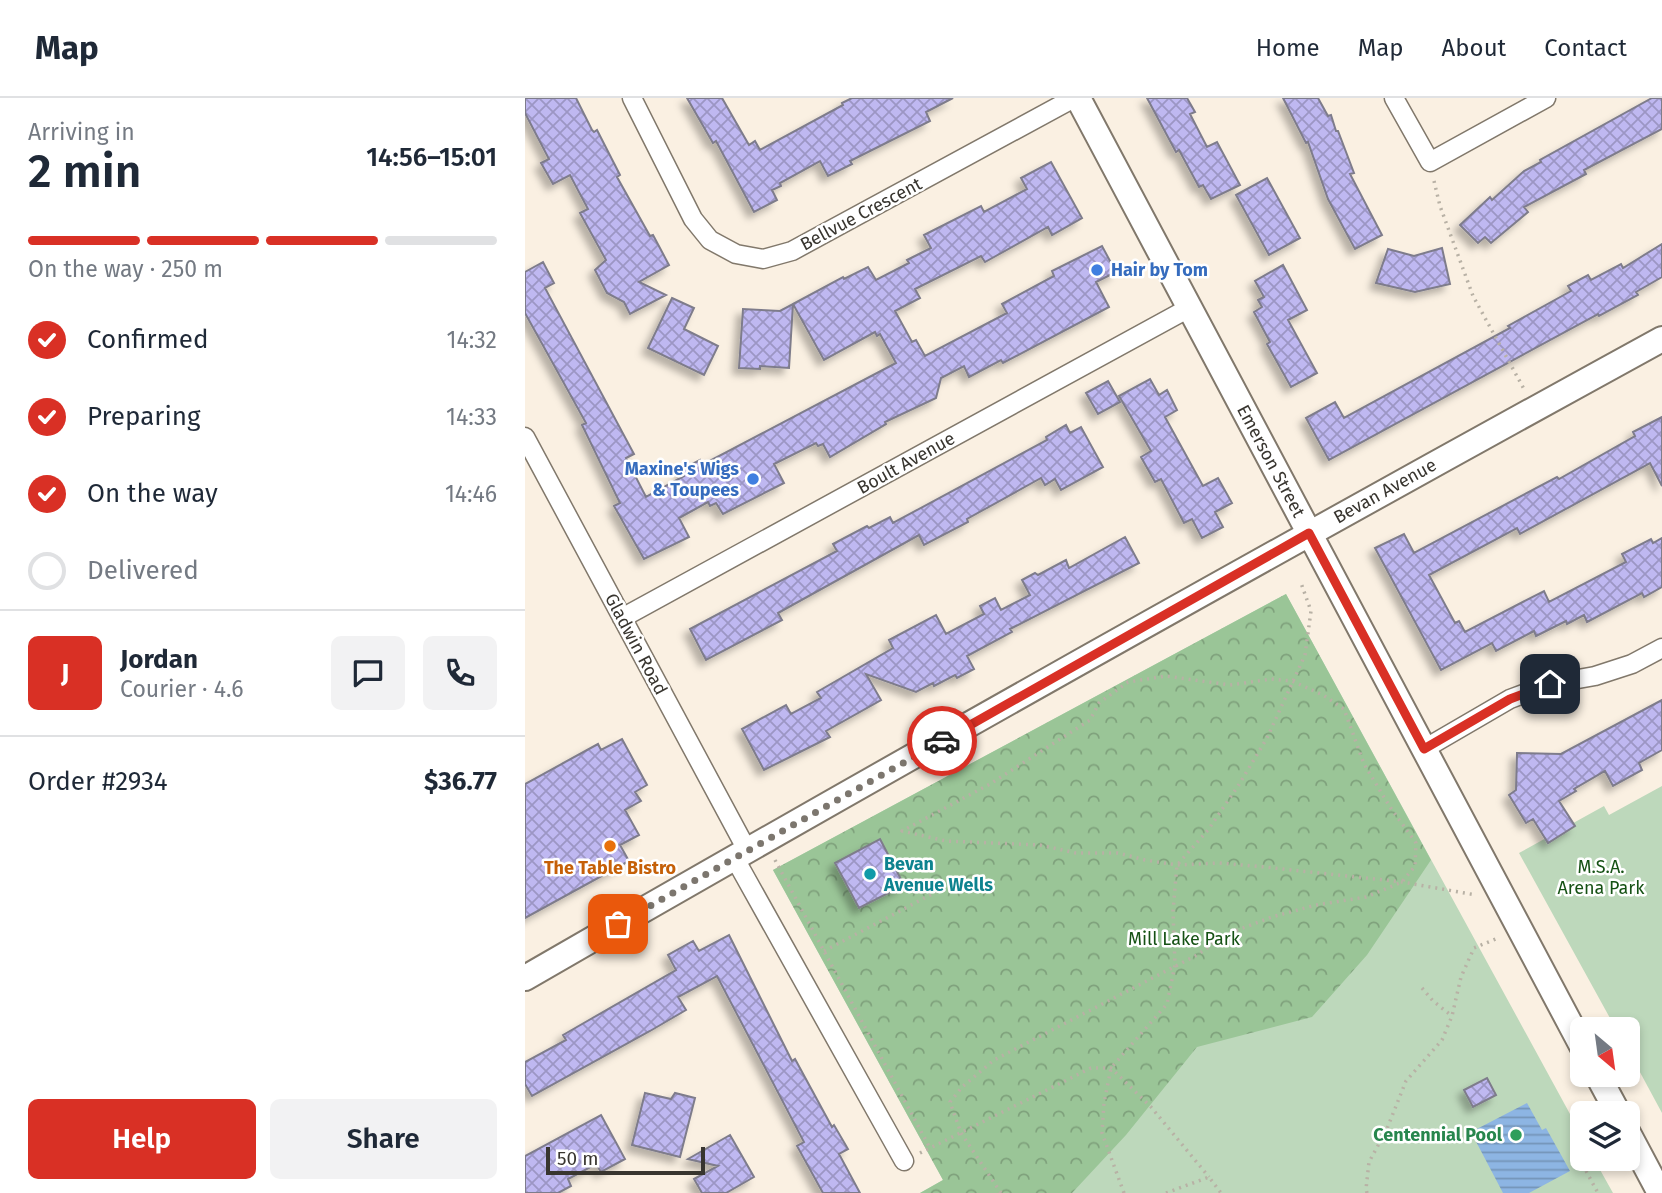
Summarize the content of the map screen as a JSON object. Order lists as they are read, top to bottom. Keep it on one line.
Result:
{"streets":{"street":["Bellvue Crescent","Emerson Street","Boult Avenue","Bevan Avenue","Gladwin Road"]},"crossings":[["Bellvue Crescent","Emerson Street"],["Emerson Street","Boult Avenue"],["Emerson Street","Bevan Avenue"],["Boult Avenue","Gladwin Road"],["Bevan Avenue","Gladwin Road"]],"parks":["M.S.A. Arena Park","Mill Lake Park"],"places":["Hair by Tom","Maxine's Wigs & Toupees","The Table Bistro","Bevan Avenue Wells","Centennial Pool"],"scale_bar":"50 m","north":"bottom right","page":{"header":"Map","nav":["Home","Map","About","Contact"],"heading":["2 min","Arriving in","14:56–15:01"],"panel":["Jordan","Courier · 4.6","Order #2934","$36.77"],"bar":"On the way · 250 m","list":[["Confirmed","14:32"],["Preparing","14:33"],["On the way","14:46"],"Delivered"],"round":"J","buttons":["Help","Share"],"scale":"50 m"}}
